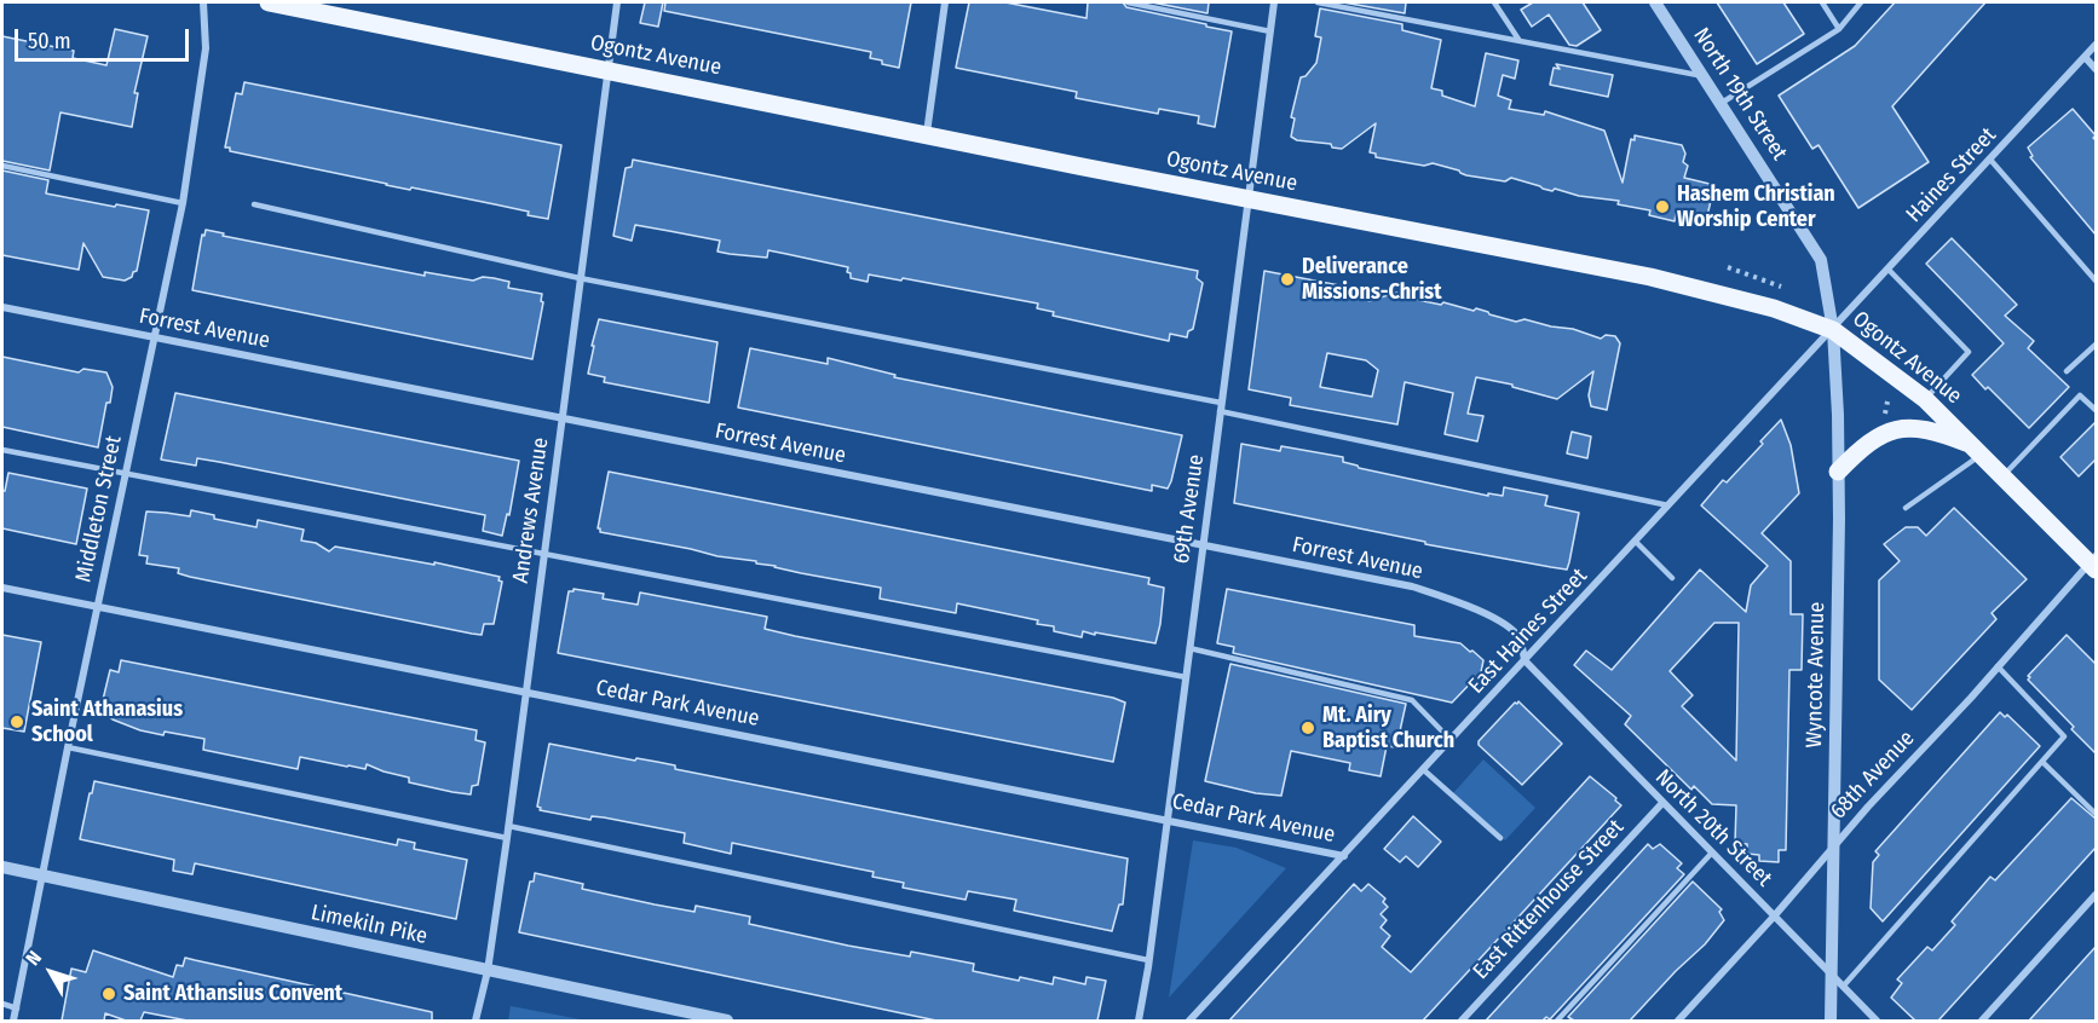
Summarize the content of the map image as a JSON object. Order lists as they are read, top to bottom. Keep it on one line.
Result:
{"streets":{"main road":["Ogontz Avenue"],"street":["North 19th Street","Haines Street","Forrest Avenue","Middleton Street","69th Avenue","Andrews Avenue","East Haines Street","Wyncote Avenue","Cedar Park Avenue","68th Avenue","North 20th Street","East Rittenhouse Street","Limekiln Pike"]},"crossings":[["Ogontz Avenue","North 19th Street"],["Ogontz Avenue","Haines Street"],["Ogontz Avenue","69th Avenue"],["Ogontz Avenue","Andrews Avenue"],["Ogontz Avenue","East Haines Street"],["Ogontz Avenue","Wyncote Avenue"],["Ogontz Avenue","68th Avenue"],["North 19th Street","Haines Street"],["North 19th Street","East Haines Street"],["North 19th Street","Wyncote Avenue"],["Haines Street","East Haines Street"],["Haines Street","Wyncote Avenue"],["Forrest Avenue","Middleton Street"],["Forrest Avenue","69th Avenue"],["Forrest Avenue","Andrews Avenue"],["Forrest Avenue","East Haines Street"],["Forrest Avenue","North 20th Street"],["Middleton Street","Cedar Park Avenue"],["Middleton Street","Limekiln Pike"],["69th Avenue","Cedar Park Avenue"],["Andrews Avenue","Cedar Park Avenue"],["Andrews Avenue","Limekiln Pike"],["East Haines Street","Wyncote Avenue"],["East Haines Street","Cedar Park Avenue"],["East Haines Street","North 20th Street"],["Wyncote Avenue","68th Avenue"],["Wyncote Avenue","North 20th Street"],["68th Avenue","North 20th Street"],["North 20th Street","East Rittenhouse Street"]],"places":["Hashem Christian Worship Center","Deliverance Missions-Christ","Saint Athanasius School","Mt. Airy Baptist Church","Saint Athansius Convent"],"scale_bar":"50 m","north":"top left"}
